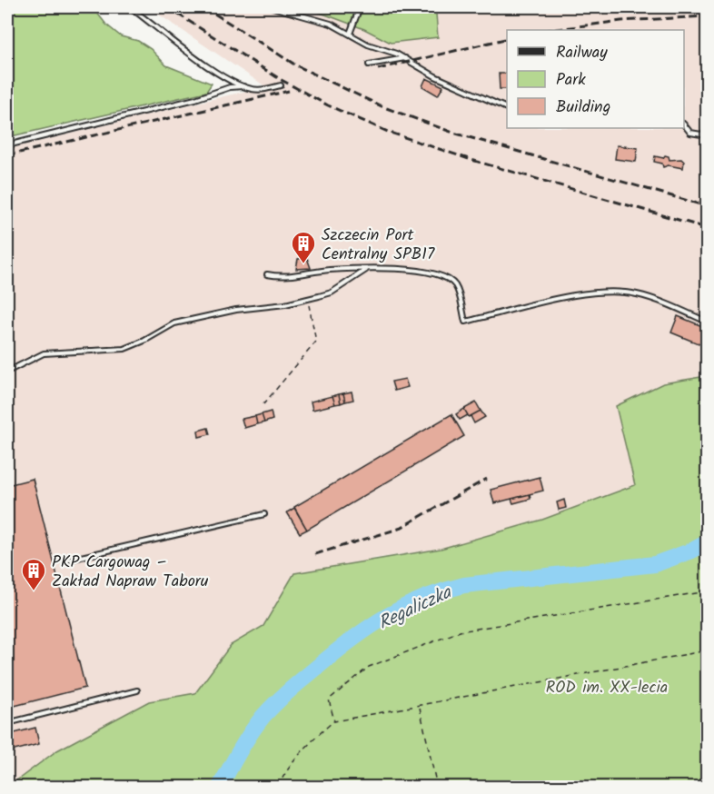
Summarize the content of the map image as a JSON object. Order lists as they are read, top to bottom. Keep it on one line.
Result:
{"water":["Regaliczka"],"parks":["ROD im. XX-lecia"],"places":{"building":["Szczecin Port Centralny SPB17","PKP Cargowag – Zakład Napraw Taboru"]},"legend":["Railway","Park","Building"]}
